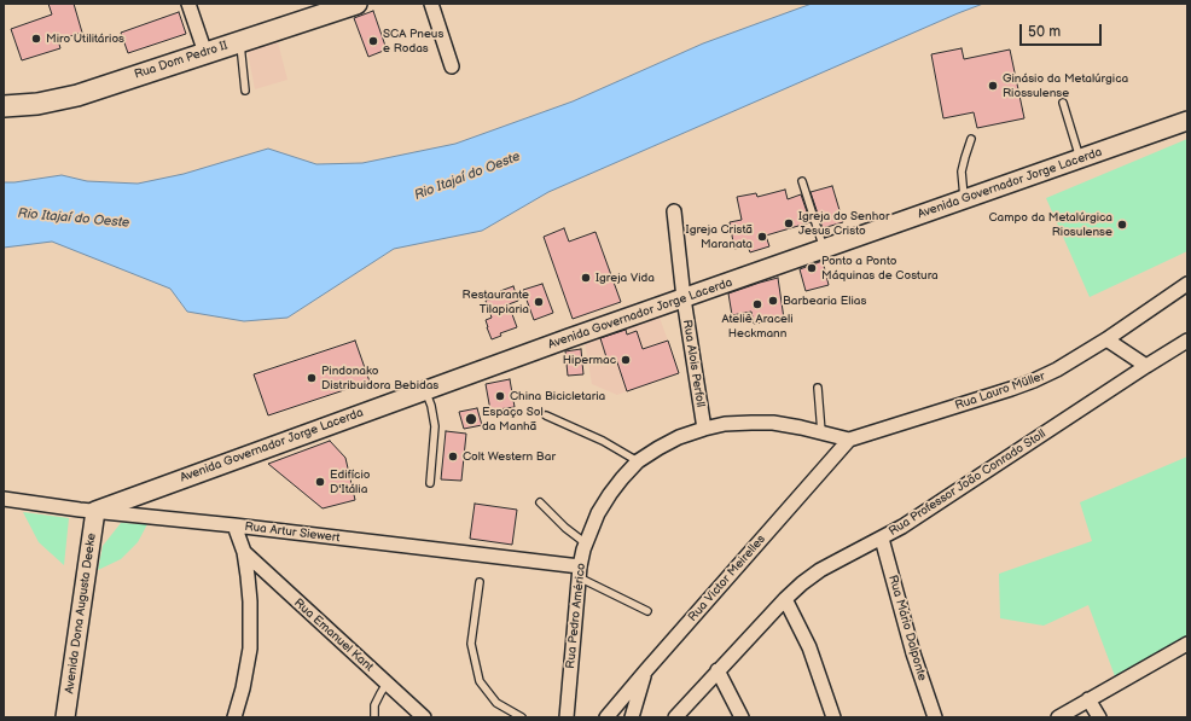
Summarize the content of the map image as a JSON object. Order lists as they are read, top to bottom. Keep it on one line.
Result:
{"streets":{"main road":["Rua Dom Pedro II","Avenida Governador Jorge Lacerda","Avenida Dona Augusta Deeke"],"street":["Rua Alois Perfoll","Rua Lauro Müller","Rua Professor João Conrado Stoll","Rua Artur Siewert","Rua Victor Meirelles","Rua Pedro Américo","Rua Mário Dalponte","Rua Emanuel Kant"]},"crossings":[["Avenida Governador Jorge Lacerda","Rua Alois Perfoll"],["Avenida Governador Jorge Lacerda","Rua Artur Siewert"],["Avenida Governador Jorge Lacerda","Avenida Dona Augusta Deeke"],["Rua Alois Perfoll","Rua Pedro Américo"],["Rua Lauro Müller","Rua Victor Meirelles"],["Rua Lauro Müller","Rua Pedro Américo"],["Rua Professor João Conrado Stoll","Rua Mário Dalponte"],["Rua Artur Siewert","Avenida Dona Augusta Deeke"],["Rua Artur Siewert","Rua Pedro Américo"],["Rua Victor Meirelles","Rua Pedro Américo"]],"water":["Rio Itajaí do Oeste"],"places":["Miro Utilitários","SCA Pneus e Rodas","Ginásio da Metalúrgica Riossulense","Igreja do Senhor Jesus Cristo","Campo da Metalúrgica Riosulense","Igreja Cristã Maranata","Ponto a Ponto Máquinas de Costura","Igreja Vida","Barbearia Elias","Restaurante Tilapiaria","Ateliê Araceli Heckmann","Hipermac","Pindonako Distribuidora Bebidas","China Bicicletaria","Espaço Sol da Manhã","Colt Western Bar","Edifício D'Itália"],"scale_bar":"50 m"}
